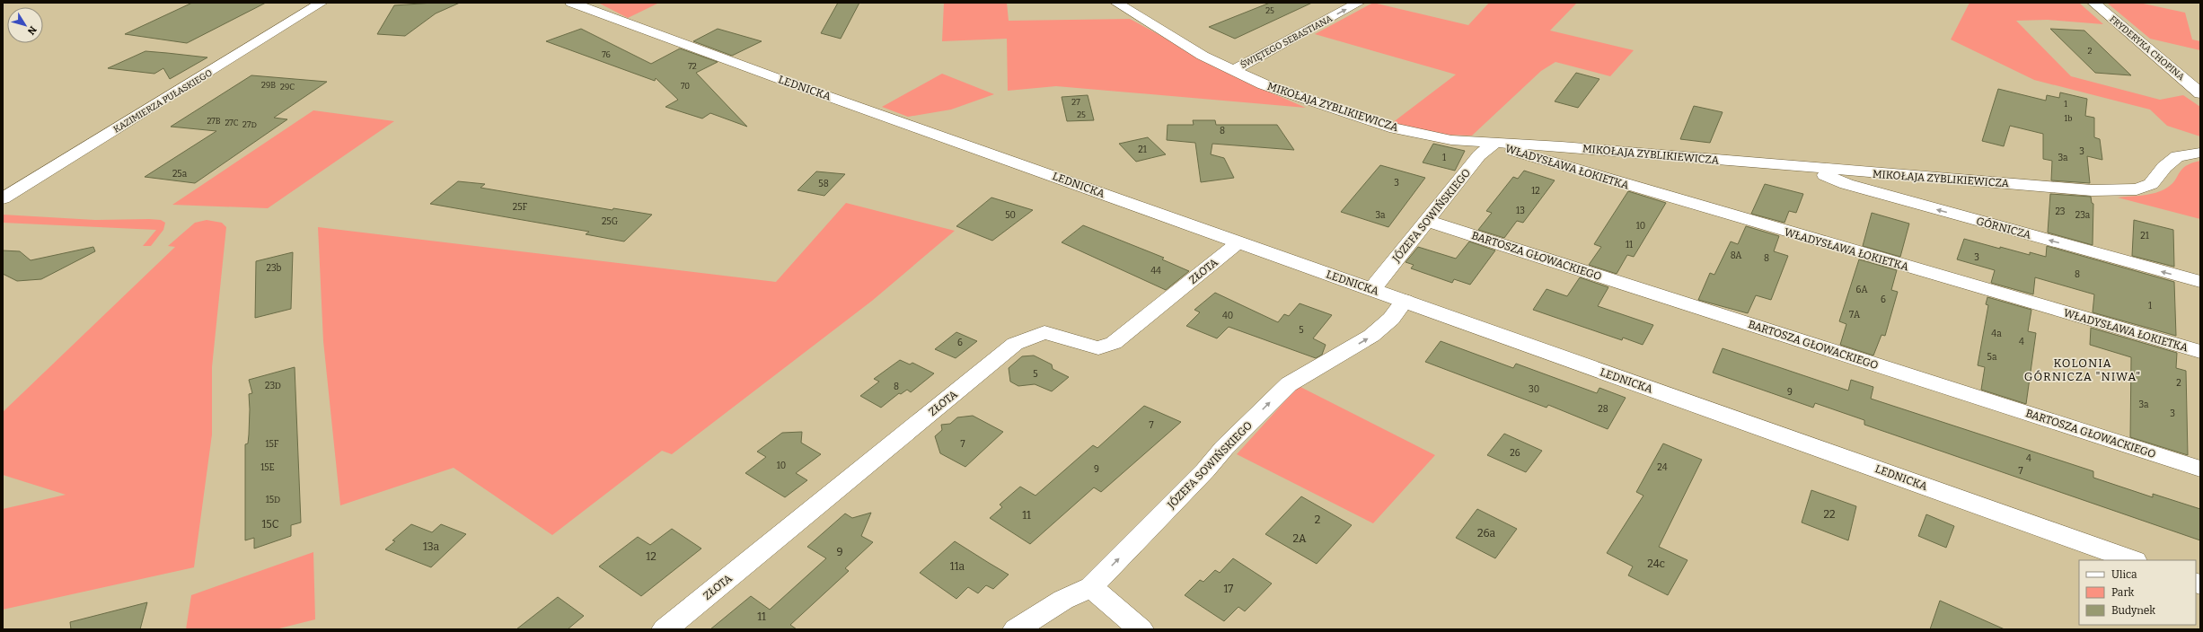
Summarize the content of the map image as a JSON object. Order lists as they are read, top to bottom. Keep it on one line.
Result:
{"streets":{"street":["ŚWIĘTEGO SEBASTIANA","FRYDERYKA CHOPINA","LEDNICKA","KAZIMIERZA PUŁASKIEGO","MIKOŁAJA ZYBLIKIEWICZA","WŁADYSŁAWA ŁOKIETKA","JÓZEFA SOWIŃSKIEGO","GÓRNICZA","BARTOSZA GŁOWACKIEGO","ZŁOTA"]},"crossings":[["ŚWIĘTEGO SEBASTIANA","MIKOŁAJA ZYBLIKIEWICZA"],["LEDNICKA","JÓZEFA SOWIŃSKIEGO"],["LEDNICKA","ZŁOTA"],["MIKOŁAJA ZYBLIKIEWICZA","WŁADYSŁAWA ŁOKIETKA"],["MIKOŁAJA ZYBLIKIEWICZA","JÓZEFA SOWIŃSKIEGO"],["MIKOŁAJA ZYBLIKIEWICZA","GÓRNICZA"],["WŁADYSŁAWA ŁOKIETKA","JÓZEFA SOWIŃSKIEGO"],["JÓZEFA SOWIŃSKIEGO","BARTOSZA GŁOWACKIEGO"]],"one_way":["ŚWIĘTEGO SEBASTIANA","JÓZEFA SOWIŃSKIEGO","GÓRNICZA"],"districts":["KOLONIA GÓRNICZA \"NIWA\""],"house_numbers":["25","2","76","72","29B","70","29C","27","1","25","1b","27B","27C","27D","8","21","3","1","3a","25a","3","58","12","25F","13","23","50","3a","23a","25G","10","21","11","8A","3","8","23b","44","8","6A","6","1","7A","40","5","4a","4","6","5a","5","2","23D","8","30","9","3a","28","3","7","15F","7","26","4","10","15E","24","9","7","15D","22","11","2","15C","26a","2A","13a","9","12","24c","11a","17","11"],"legend":["Ulica","Park","Budynek"],"north":"bottom right"}
